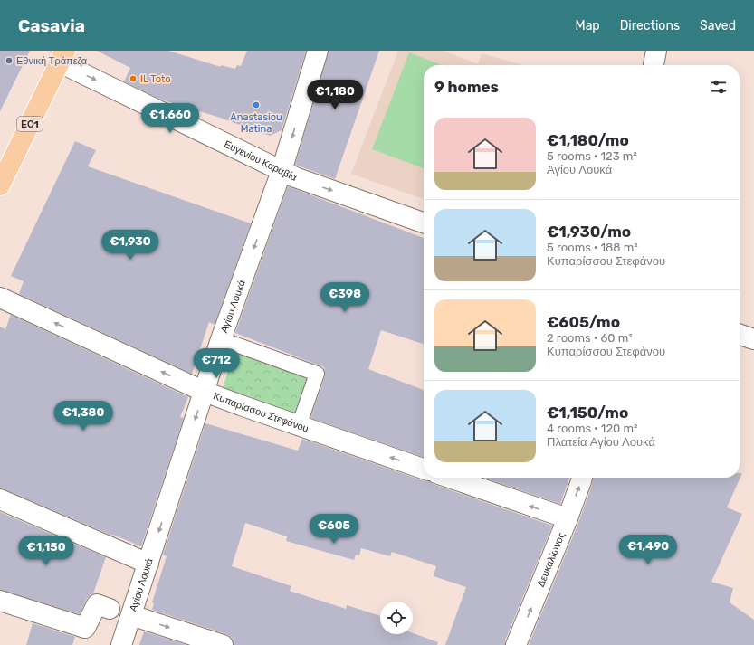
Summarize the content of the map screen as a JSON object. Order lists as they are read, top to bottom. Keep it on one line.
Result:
{"streets":{"main road":["ΕΟ1"],"street":["Ευγενίου Καραβία","Αγίου Λουκά","Κυπαρίσσου Στεφάνου","Δευκαλίωνος"]},"crossings":[["ΕΟ1","Ευγενίου Καραβία"],["Ευγενίου Καραβία","Αγίου Λουκά"],["Αγίου Λουκά","Κυπαρίσσου Στεφάνου"]],"one_way":["Ευγενίου Καραβία","Αγίου Λουκά","Κυπαρίσσου Στεφάνου","Δευκαλίωνος"],"places":["Εθνική Τράπεζα","IL Toto","Anastasiou Matina"],"page":{"header":"Casavia","nav":["Map","Directions","Saved"],"heading":"9 homes","price":["€1,180","€1,660","€1,930","€398","€712","€1,380","€605","€1,490","€1,150"],"list":[{"name":"€1,180/mo","note":"5 rooms · 123 m² · Αγίου Λουκά"},{"name":"€1,930/mo","note":"5 rooms · 188 m² · Κυπαρίσσου Στεφάνου"},{"name":"€605/mo","note":"2 rooms · 60 m² · Κυπαρίσσου Στεφάνου"},{"name":"€1,150/mo","note":"4 rooms · 120 m² · Πλατεία Αγίου Λουκά"}]}}
